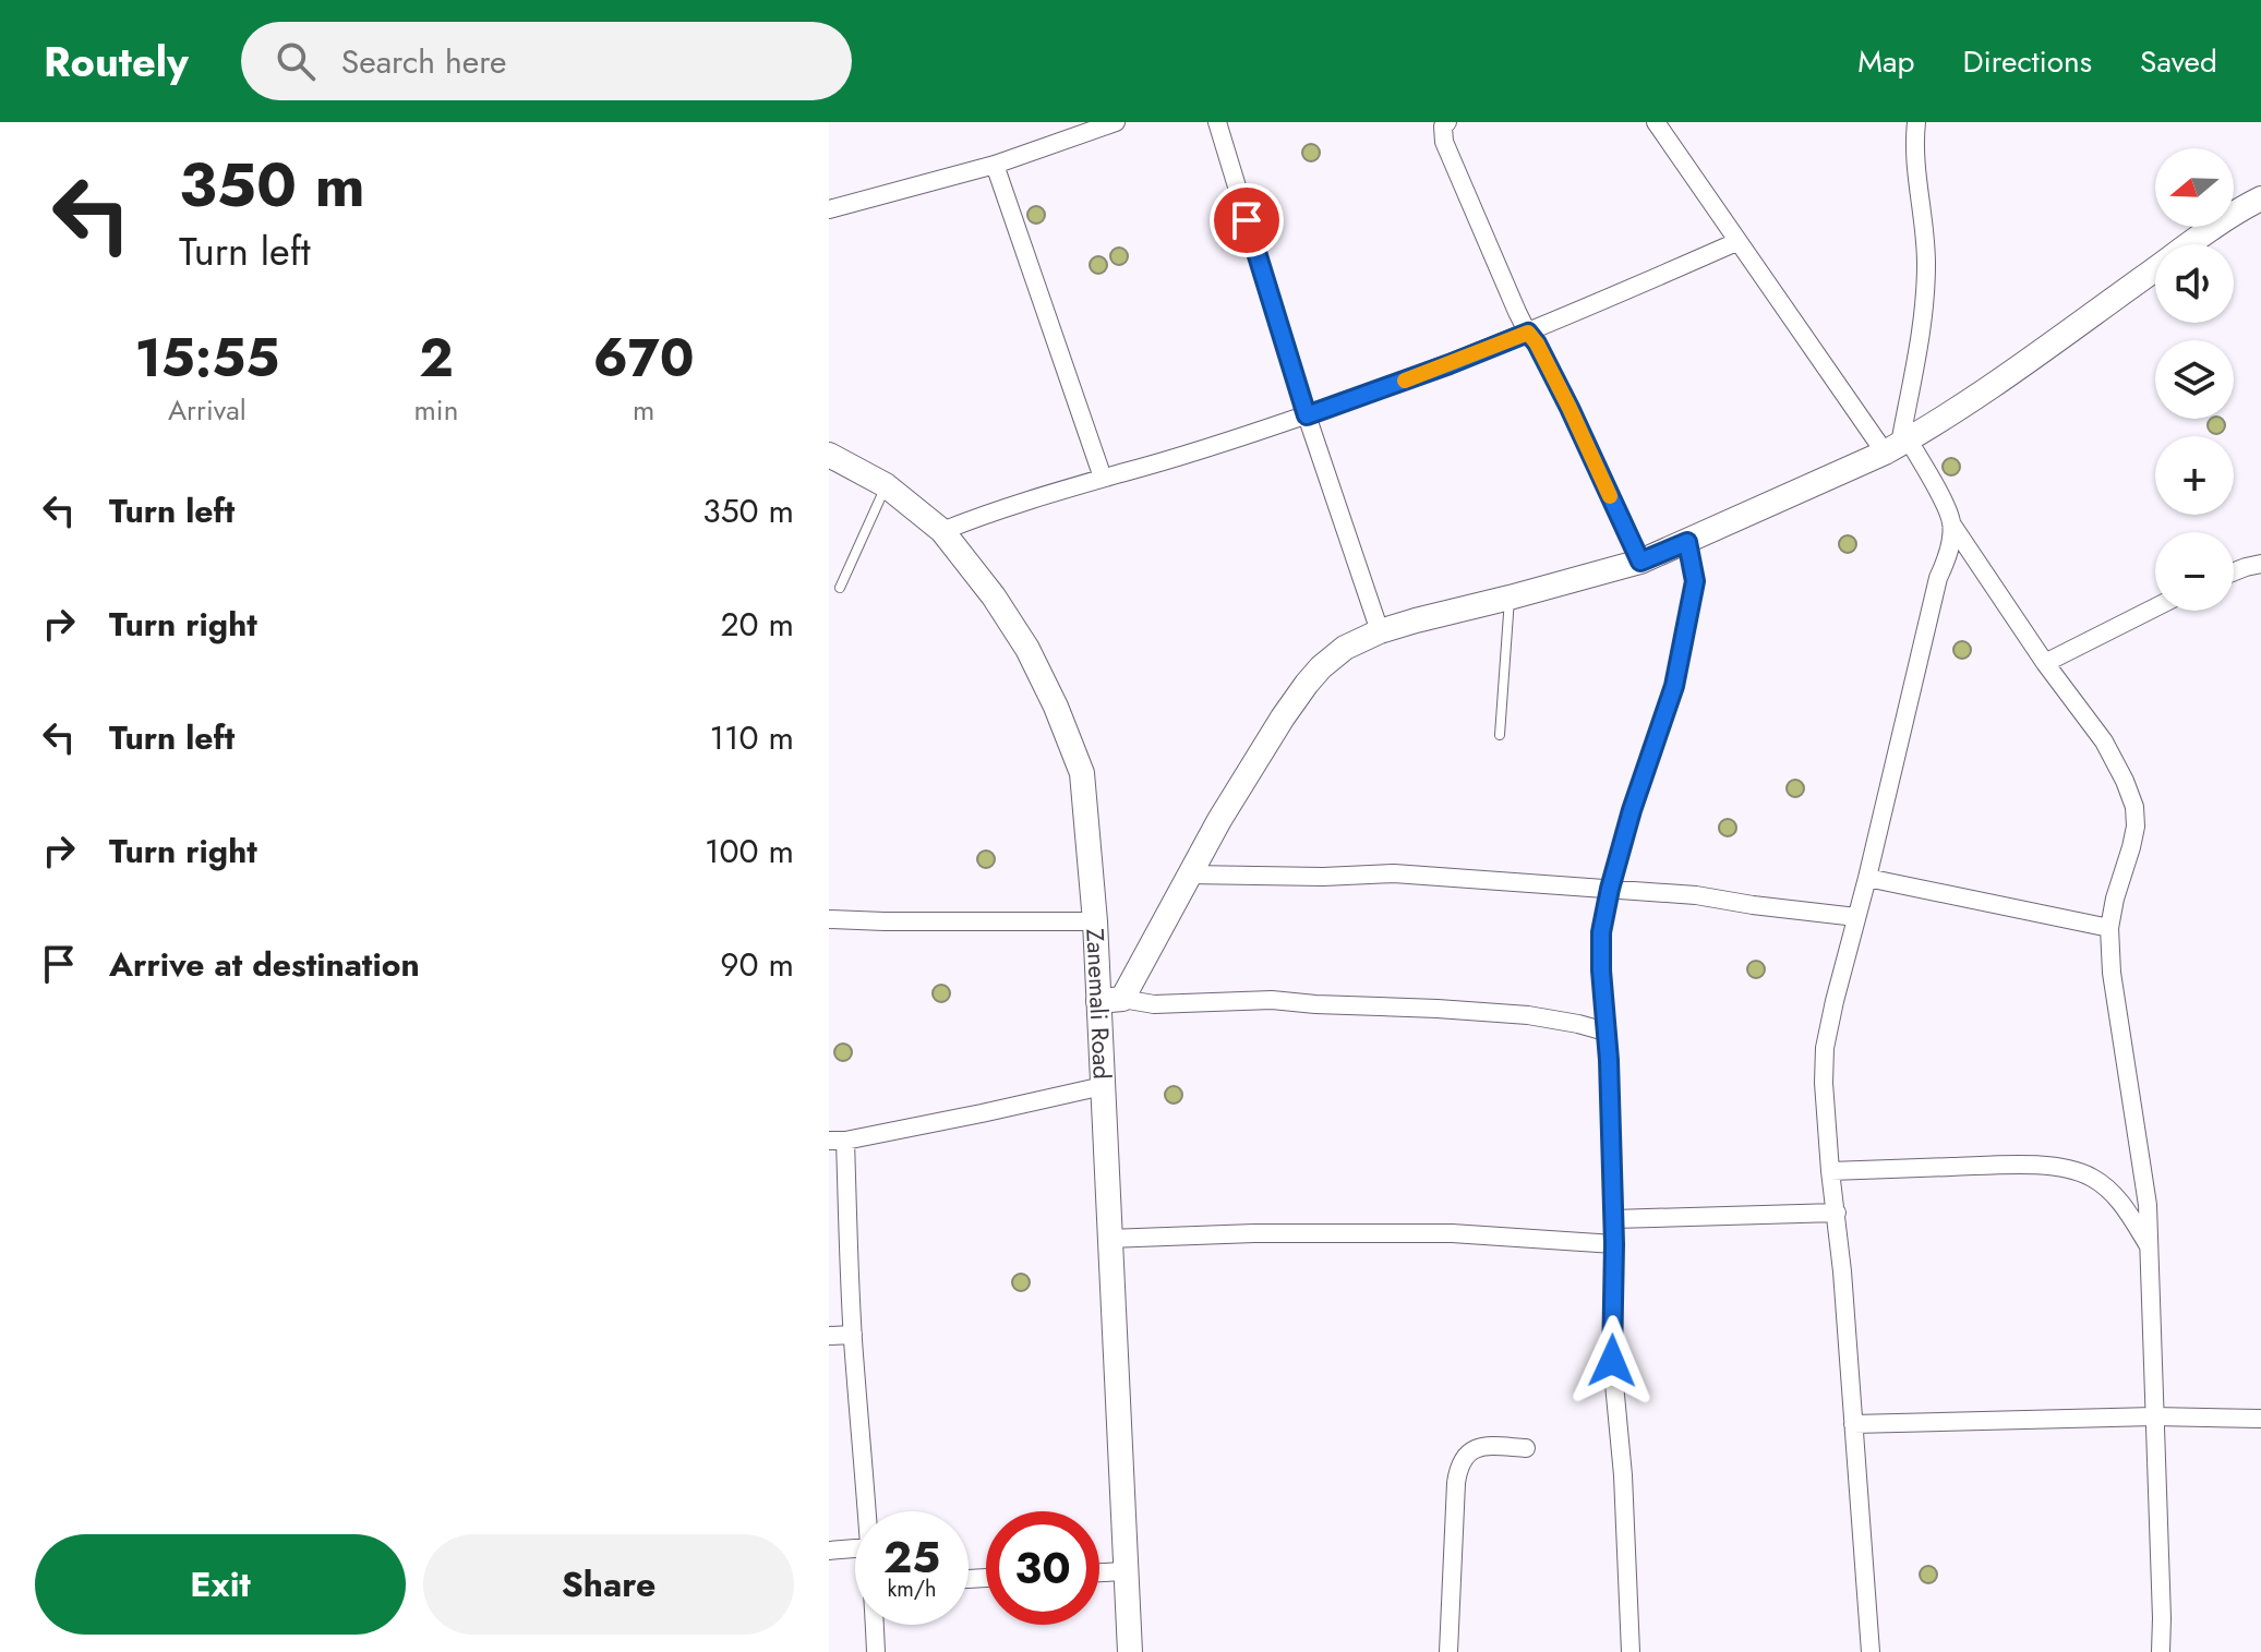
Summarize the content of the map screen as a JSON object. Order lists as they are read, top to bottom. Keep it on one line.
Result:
{"streets":{"street":["Zanemali Road"]},"north":"left","page":{"header":"Routely","search":"Search here","nav":["Map","Directions","Saved"],"turn":["350 m","Turn left"],"map_buttons":["+","−"],"eta":["15:55","Arrival","2","min","670","m"],"list":[{"name":"Turn left","value":"350 m"},{"name":"Turn right","value":"20 m"},{"name":"Turn left","value":"110 m"},{"name":"Turn right","value":"100 m"},{"name":"Arrive at destination","value":"90 m"}],"speed":"25 km/h","limit":"30","buttons":["Exit","Share"]}}
